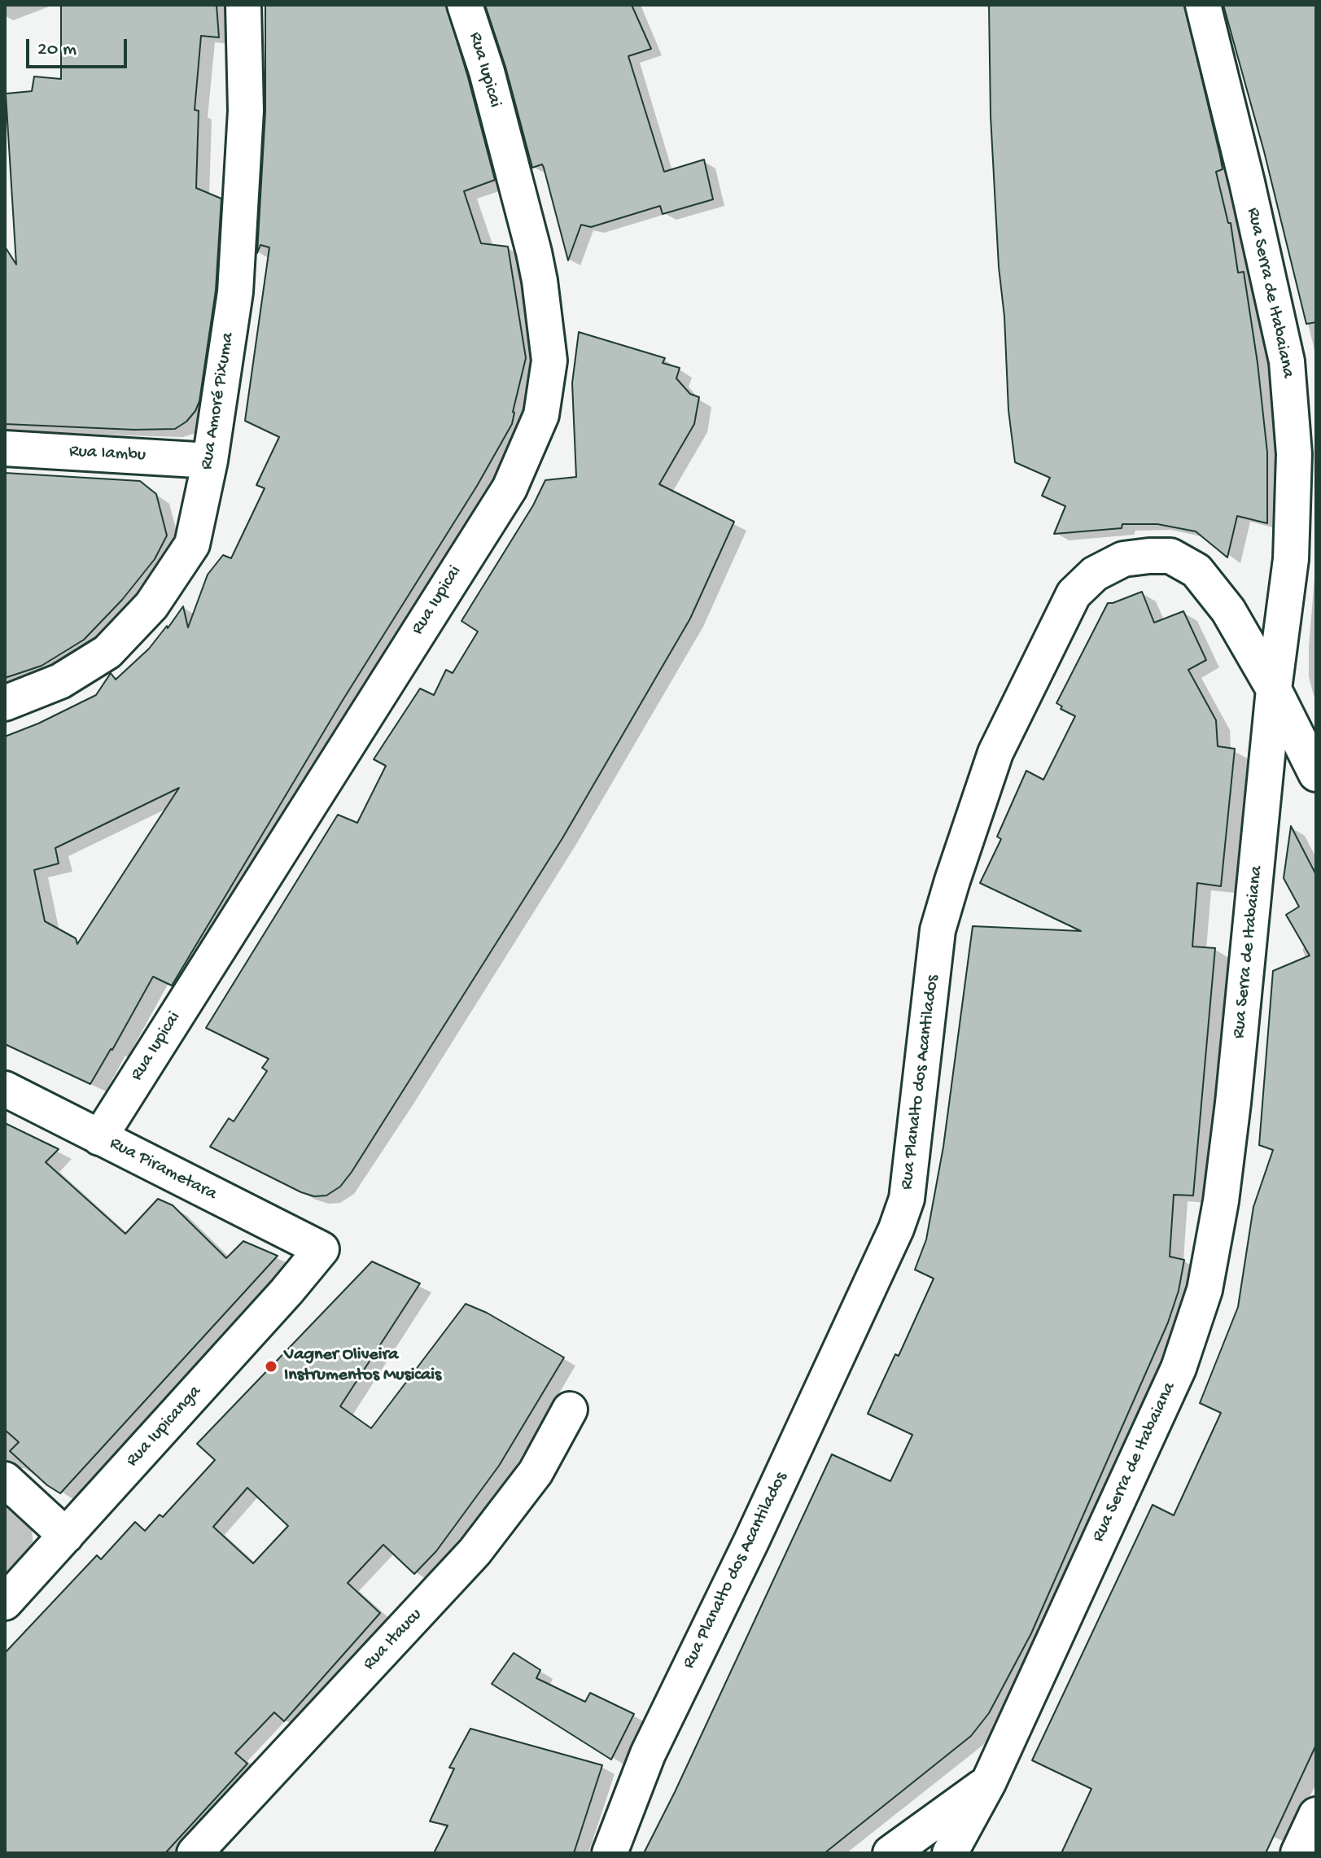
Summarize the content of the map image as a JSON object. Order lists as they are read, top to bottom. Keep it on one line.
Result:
{"streets":{"street":["Rua Iupicai","Rua Serra de Itabaiana","Rua Amoré Pixuma","Rua Iambu","Rua Planalto dos Acantilados","Rua Pirametara","Rua Iupicanga","Rua Itaucu"]},"crossings":[["Rua Iupicai","Rua Pirametara"],["Rua Serra de Itabaiana","Rua Planalto dos Acantilados"],["Rua Amoré Pixuma","Rua Iambu"],["Rua Pirametara","Rua Iupicanga"]],"places":["Vagner Oliveira Instrumentos Musicais"],"scale_bar":"20 m"}
